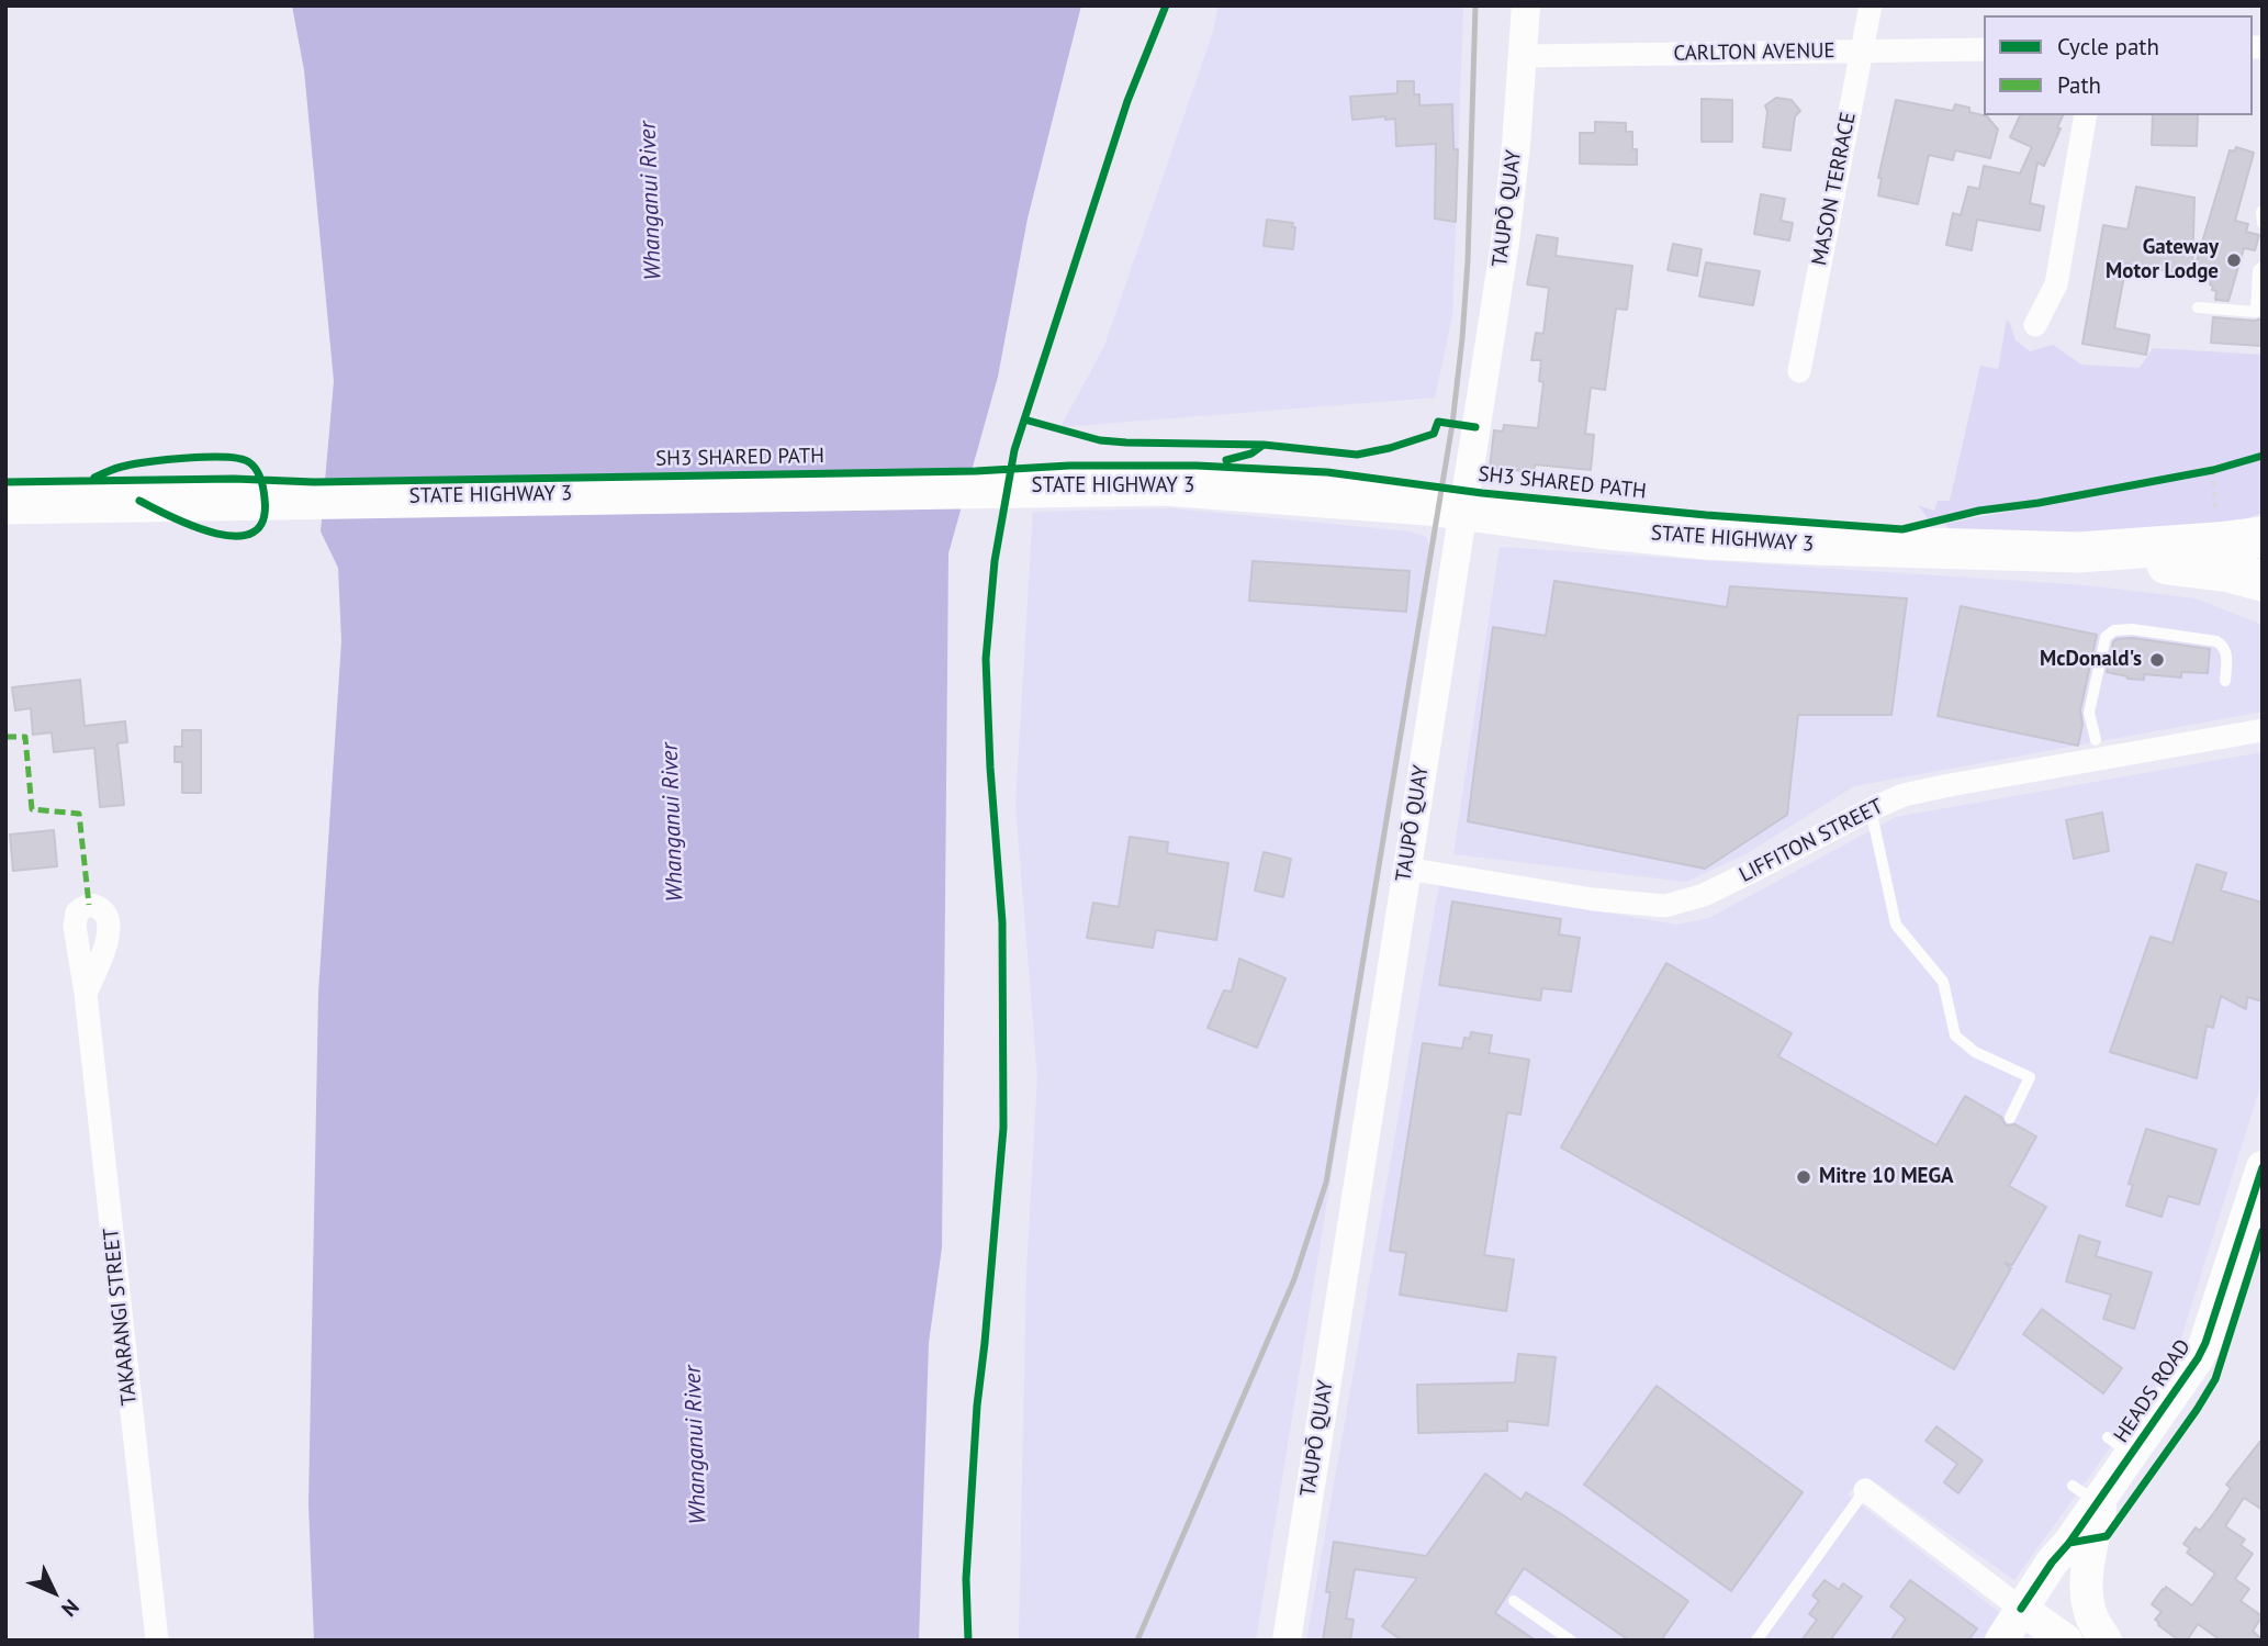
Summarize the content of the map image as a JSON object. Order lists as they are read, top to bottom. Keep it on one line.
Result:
{"streets":{"highway":["STATE HIGHWAY 3"],"main road":["HEADS ROAD"],"street":["CARLTON AVENUE","MASON TERRACE","TAUPŌ QUAY","LIFFITON STREET","TAKARANGI STREET"],"cycle path":["SH3 SHARED PATH"]},"crossings":[["CARLTON AVENUE","MASON TERRACE"],["CARLTON AVENUE","TAUPŌ QUAY"],["TAUPŌ QUAY","LIFFITON STREET"]],"water":["Whanganui River"],"places":["Gateway Motor Lodge","McDonald's","Mitre 10 MEGA"],"legend":["Cycle path","Path"],"north":"bottom right"}
